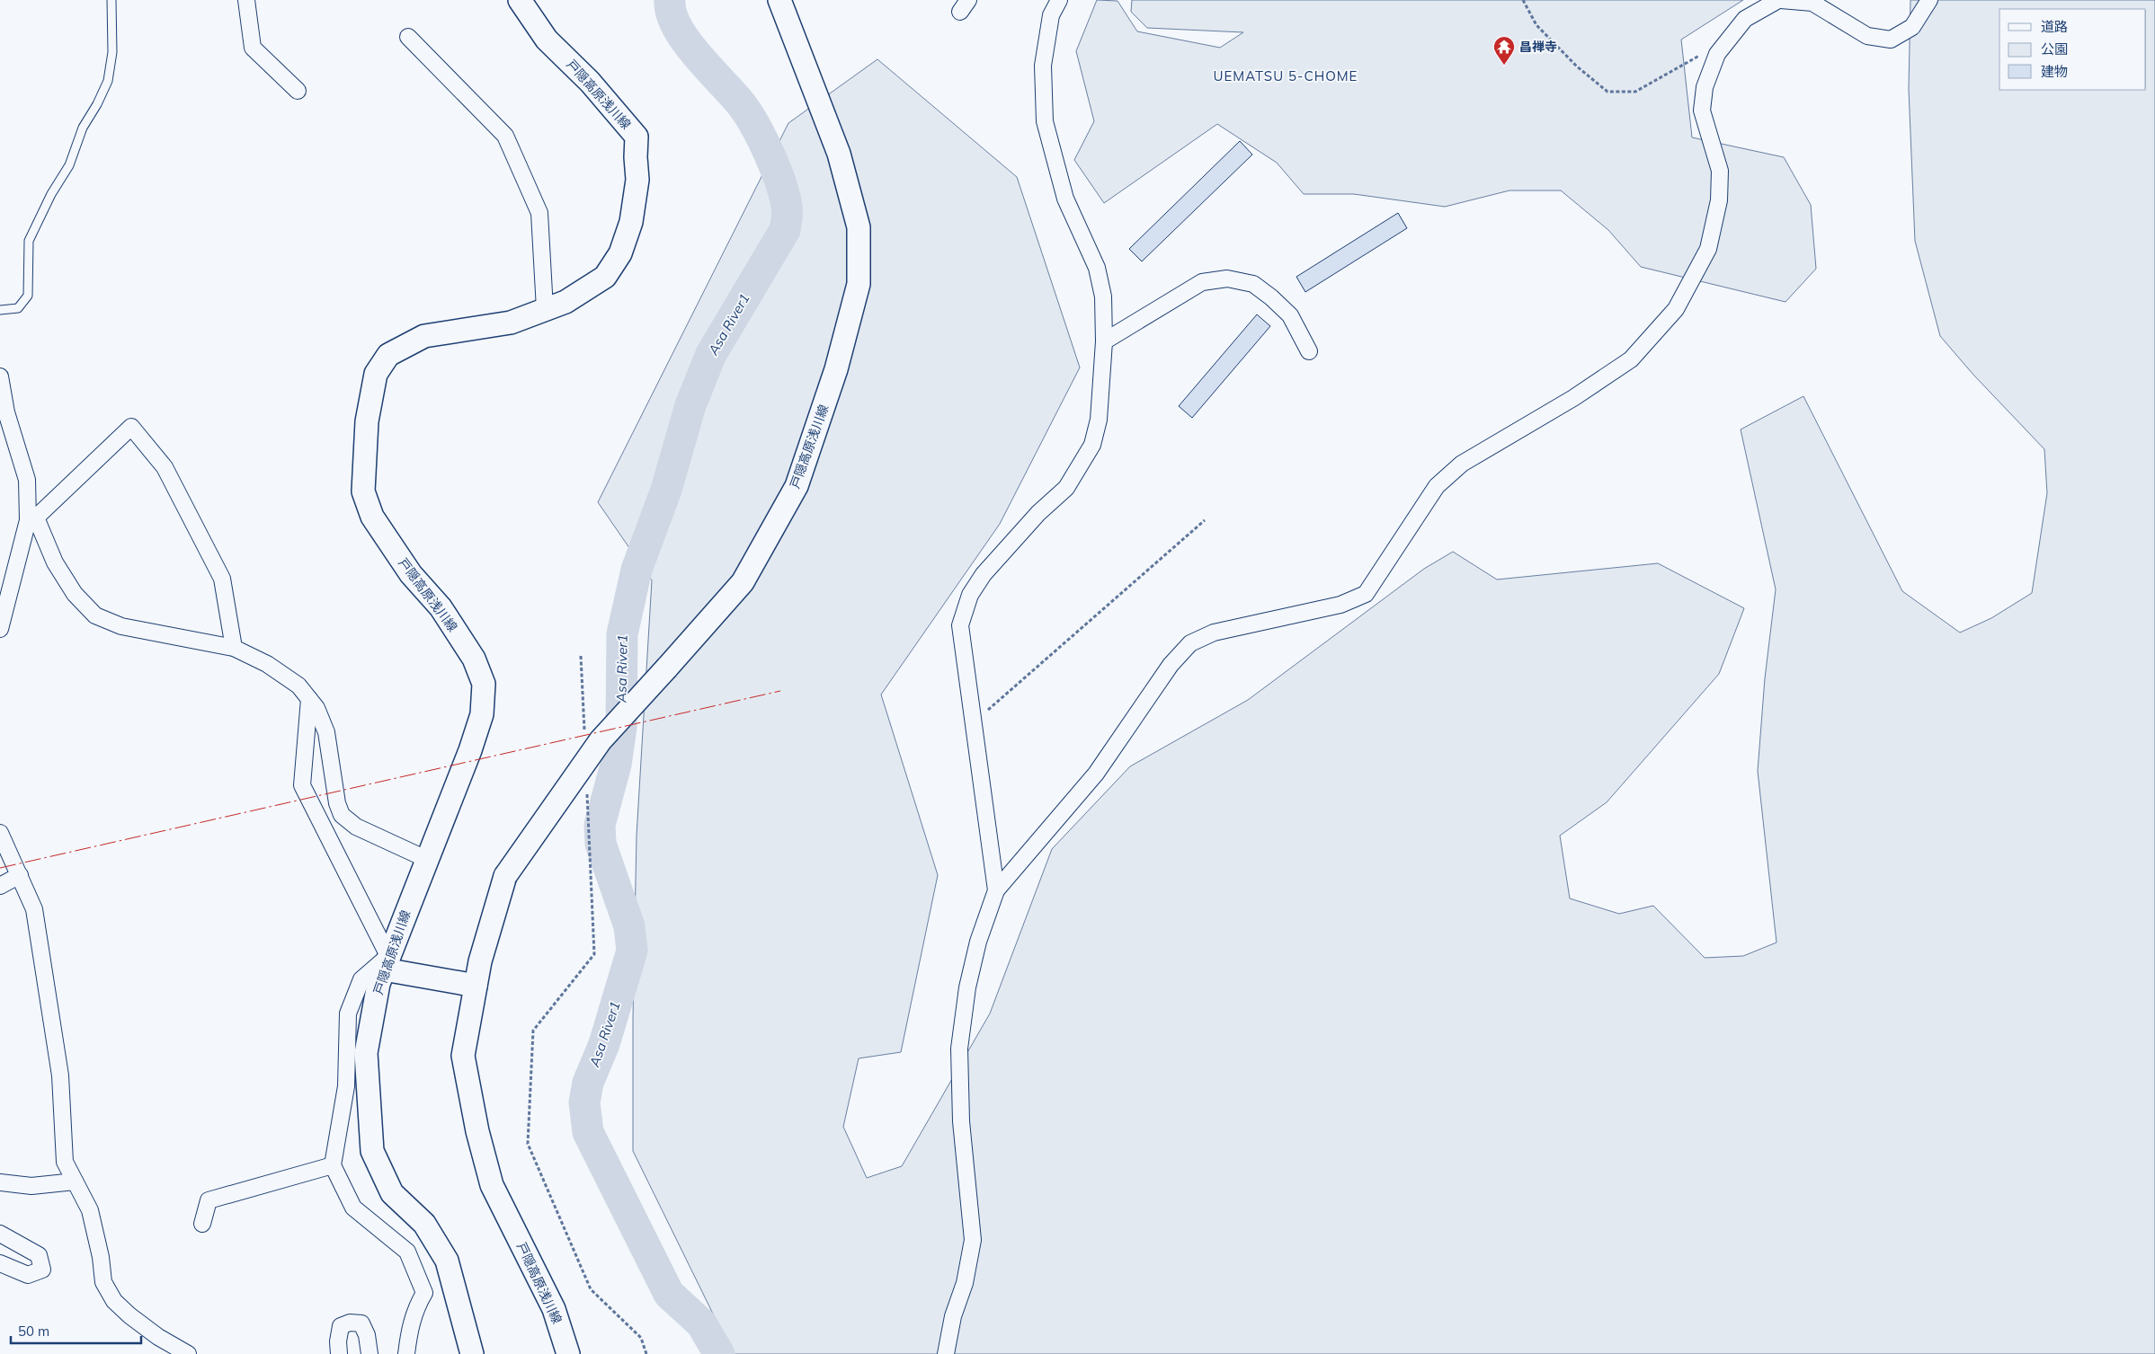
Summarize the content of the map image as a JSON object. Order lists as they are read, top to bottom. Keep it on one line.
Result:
{"streets":{"main road":["戸隠高原浅川線"]},"districts":["UEMATSU 5-CHOME"],"water":["Asa River1"],"places":{"temple":["昌禅寺"]},"legend":["道路","公園","建物"],"scale_bar":"50 m"}
